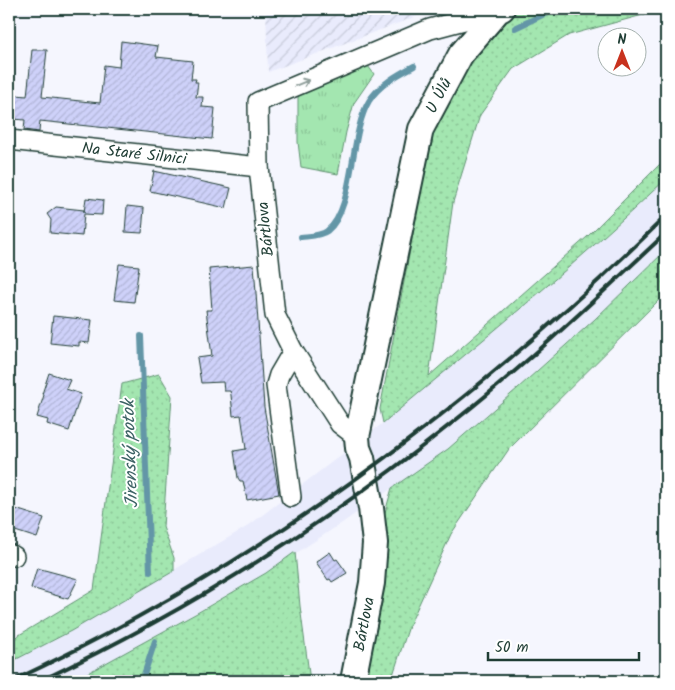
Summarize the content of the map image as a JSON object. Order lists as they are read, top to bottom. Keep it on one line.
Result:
{"streets":{"street":["U Úlů","Na Staré Silnici","Bártlova"]},"crossings":[["U Úlů","Bártlova"],["Na Staré Silnici","Bártlova"]],"one_way":["U Úlů"],"water":["Jirenský potok"],"scale_bar":"50 m","north":"top"}
